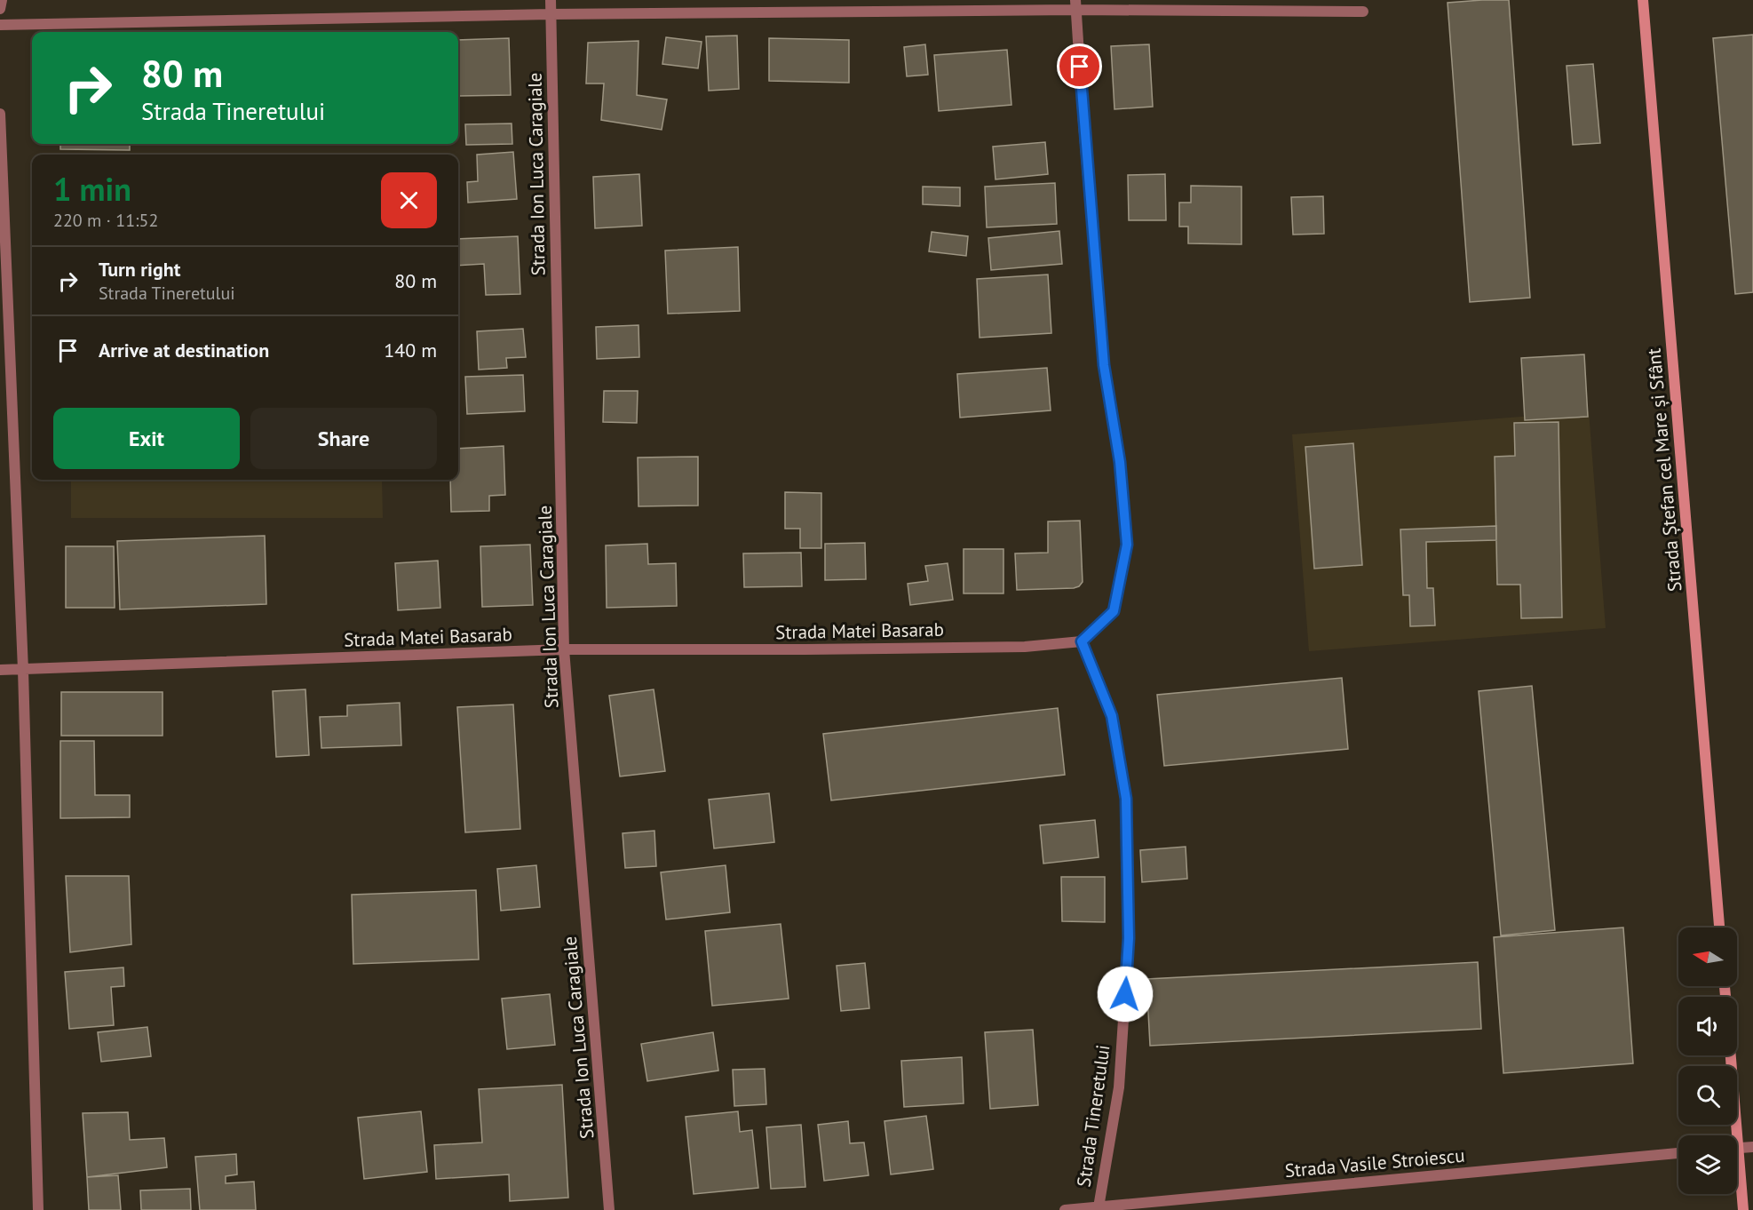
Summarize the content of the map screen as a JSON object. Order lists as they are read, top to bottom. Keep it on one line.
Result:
{"streets":{"main road":["Strada Ștefan cel Mare și Sfânt"],"street":["Strada Ion Luca Caragiale","Strada Matei Basarab","Strada Tineretului","Strada Vasile Stroiescu"]},"crossings":[["Strada Ion Luca Caragiale","Strada Matei Basarab"],["Strada Matei Basarab","Strada Tineretului"],["Strada Tineretului","Strada Vasile Stroiescu"]],"north":"left","page":{"turn":["80 m","Strada Tineretului"],"heading":["1 min","220 m · 11:52"],"list":[{"name":"Turn right","note":"Strada Tineretului","value":"80 m"},{"name":"Arrive at destination","value":"140 m"}],"buttons":["Exit","Share"]}}
